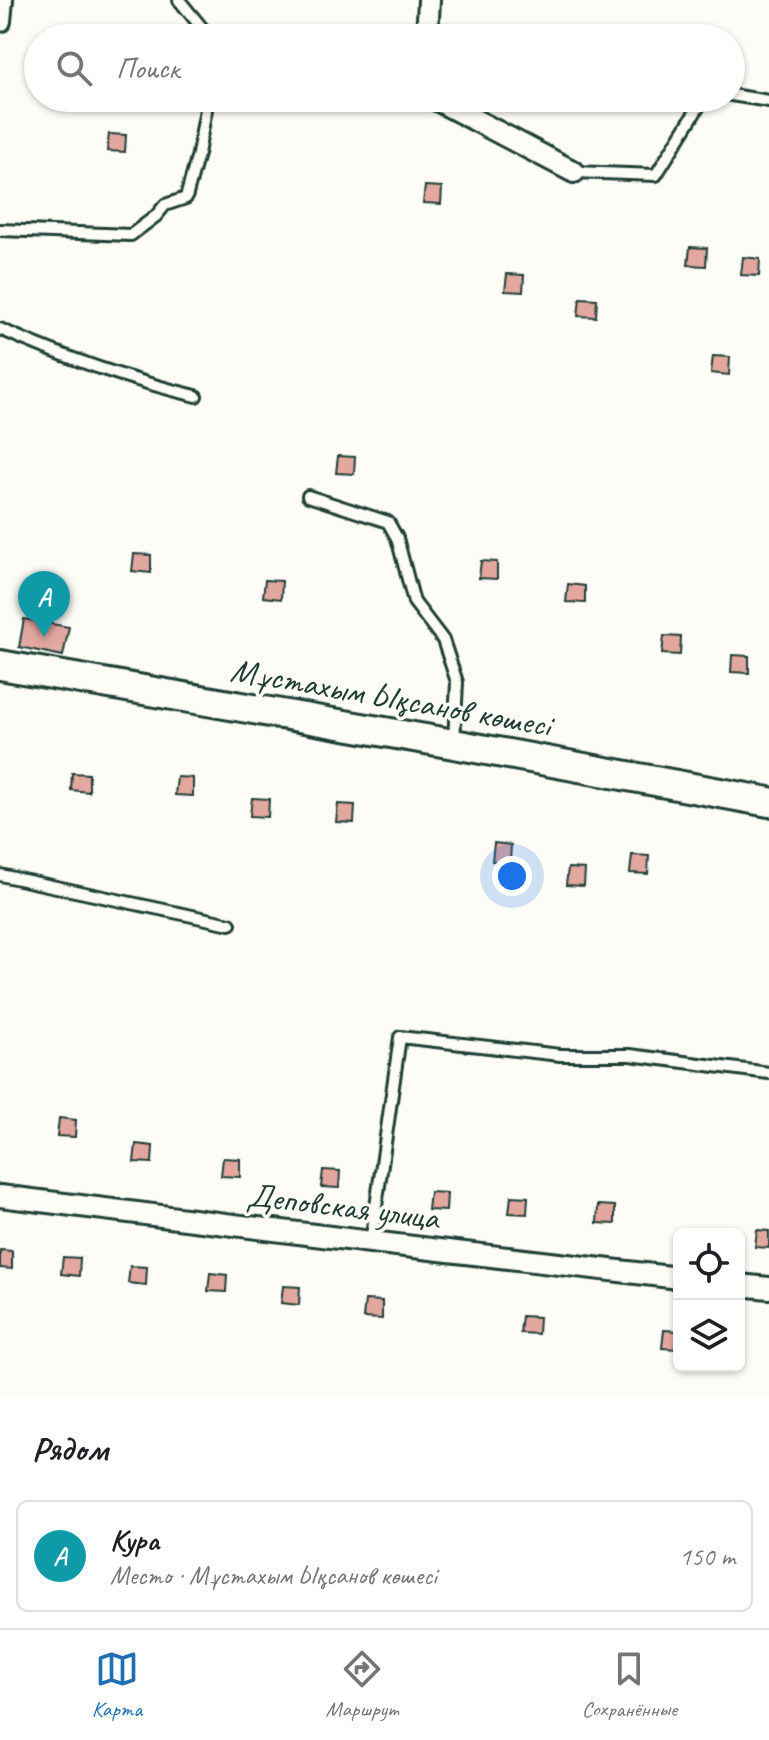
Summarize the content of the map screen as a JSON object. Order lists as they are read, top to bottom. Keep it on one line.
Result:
{"streets":{"main road":["Мұстахым Ықсанов көшесі"],"street":["Деповская улица"]},"page":{"search":"Поиск","pins":"A","heading":"Рядом","list":[{"mark":"A","name":"Кура","note":"Место · Мұстахым Ықсанов көшесі","value":"150 m"}],"nav":["Карта","Маршрут","Сохранённые"]}}
